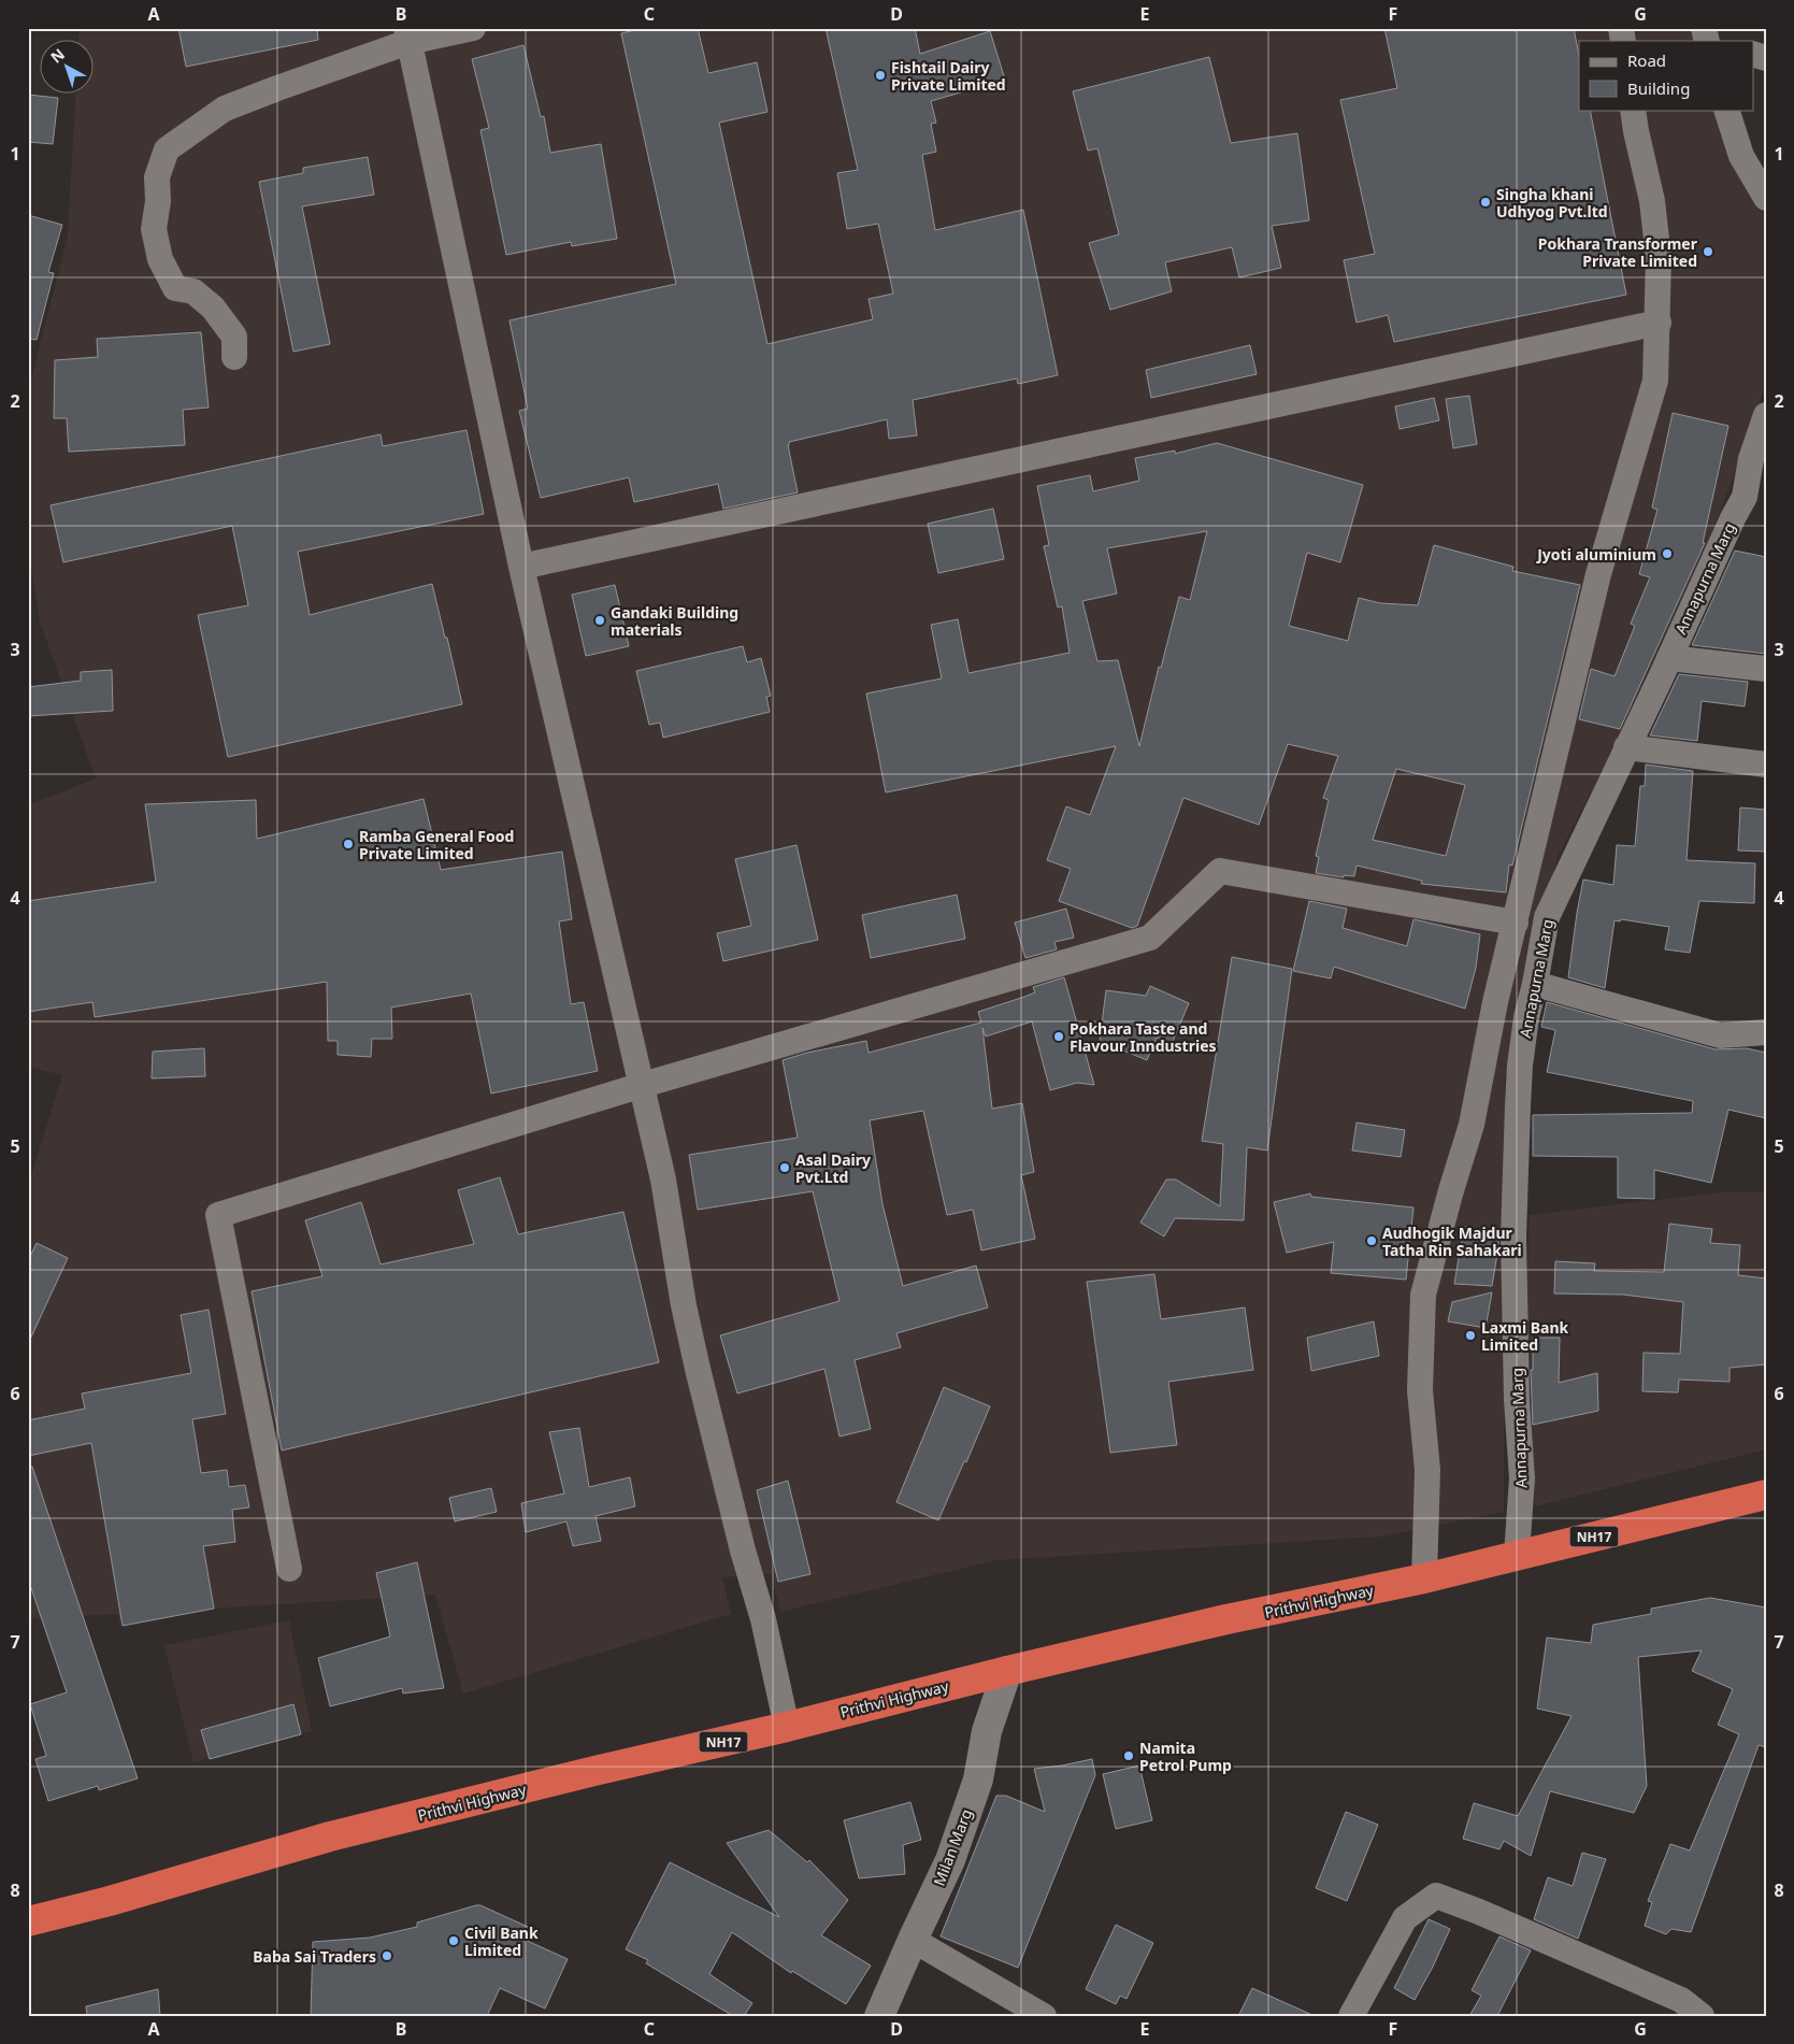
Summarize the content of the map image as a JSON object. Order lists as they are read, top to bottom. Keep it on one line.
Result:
{"streets":{"highway":["NH17","Prithvi Highway"],"main road":["Milan Marg"],"street":["Annapurna Marg"]},"crossings":[["Annapurna Marg","Prithvi Highway"],["Prithvi Highway","Milan Marg"]],"places":["Fishtail Dairy Private Limited","Singha khani Udhyog Pvt.ltd","Pokhara Transformer Private Limited","Jyoti aluminium","Gandaki Building materials","Ramba General Food Private Limited","Pokhara Taste and Flavour Inndustries","Asal Dairy Pvt.Ltd","Audhogik Majdur Tatha Rin Sahakari","Laxmi Bank Limited","Namita Petrol Pump","Civil Bank Limited","Baba Sai Traders"],"legend":["Road","Building"],"north":"top left","grid":{"columns":["A","B","C","D","E","F","G"],"rows":["1","2","3","4","5","6","7","8"]}}
